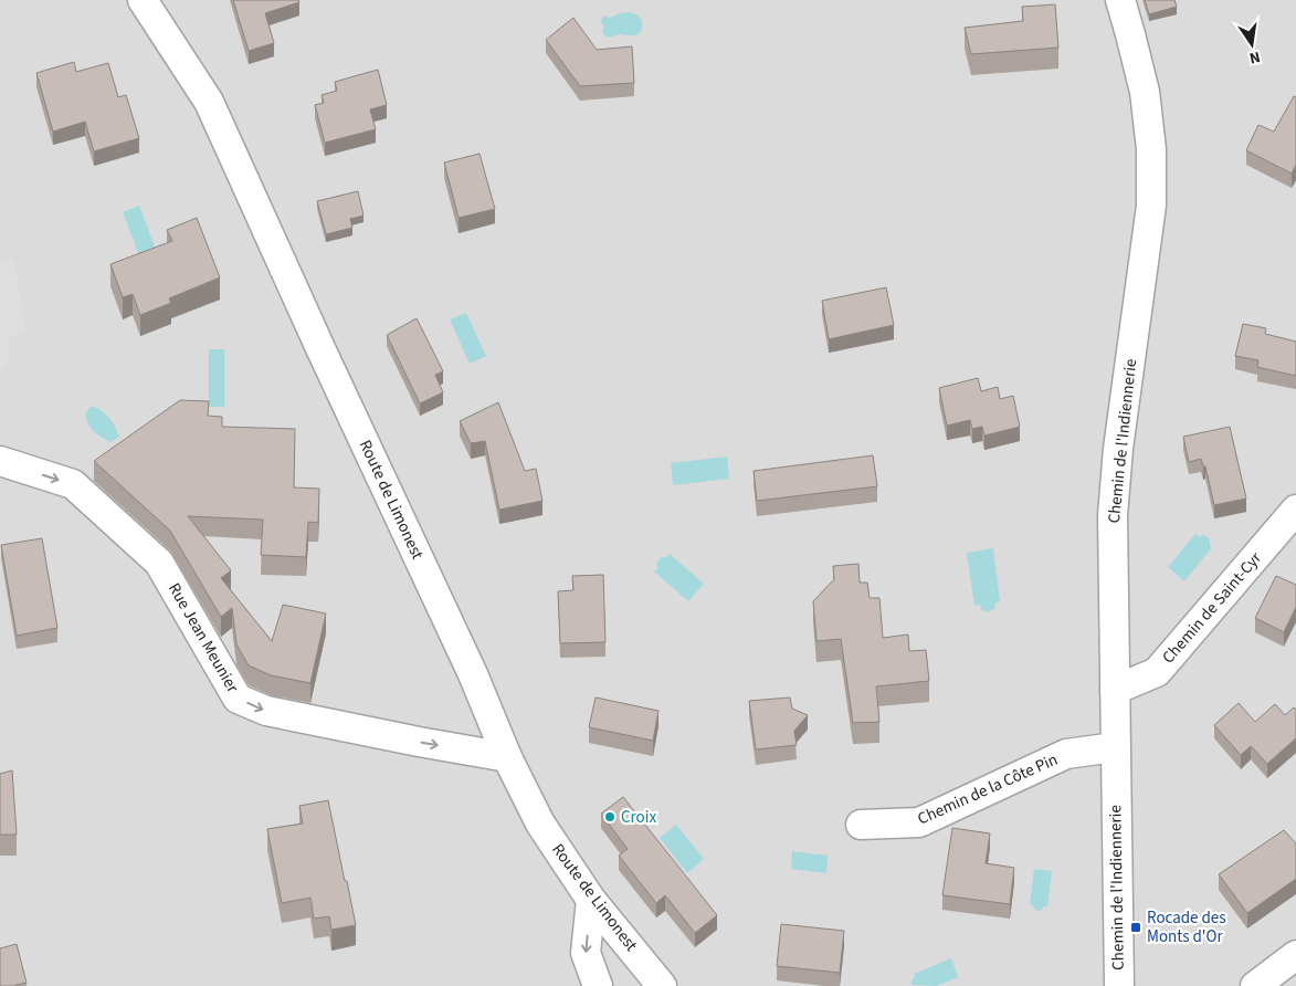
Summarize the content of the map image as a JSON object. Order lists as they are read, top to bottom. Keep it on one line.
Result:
{"streets":{"street":["Chemin de l'Indiennerie","Route de Limonest","Chemin de Saint-Cyr","Rue Jean Meunier","Chemin de la Côte Pin"]},"crossings":[["Chemin de l'Indiennerie","Chemin de Saint-Cyr"],["Chemin de l'Indiennerie","Chemin de la Côte Pin"],["Route de Limonest","Rue Jean Meunier"]],"one_way":["Rue Jean Meunier"],"places":{"other":["Croix"],"transit":["Rocade des Monts d'Or"]},"north":"bottom"}
